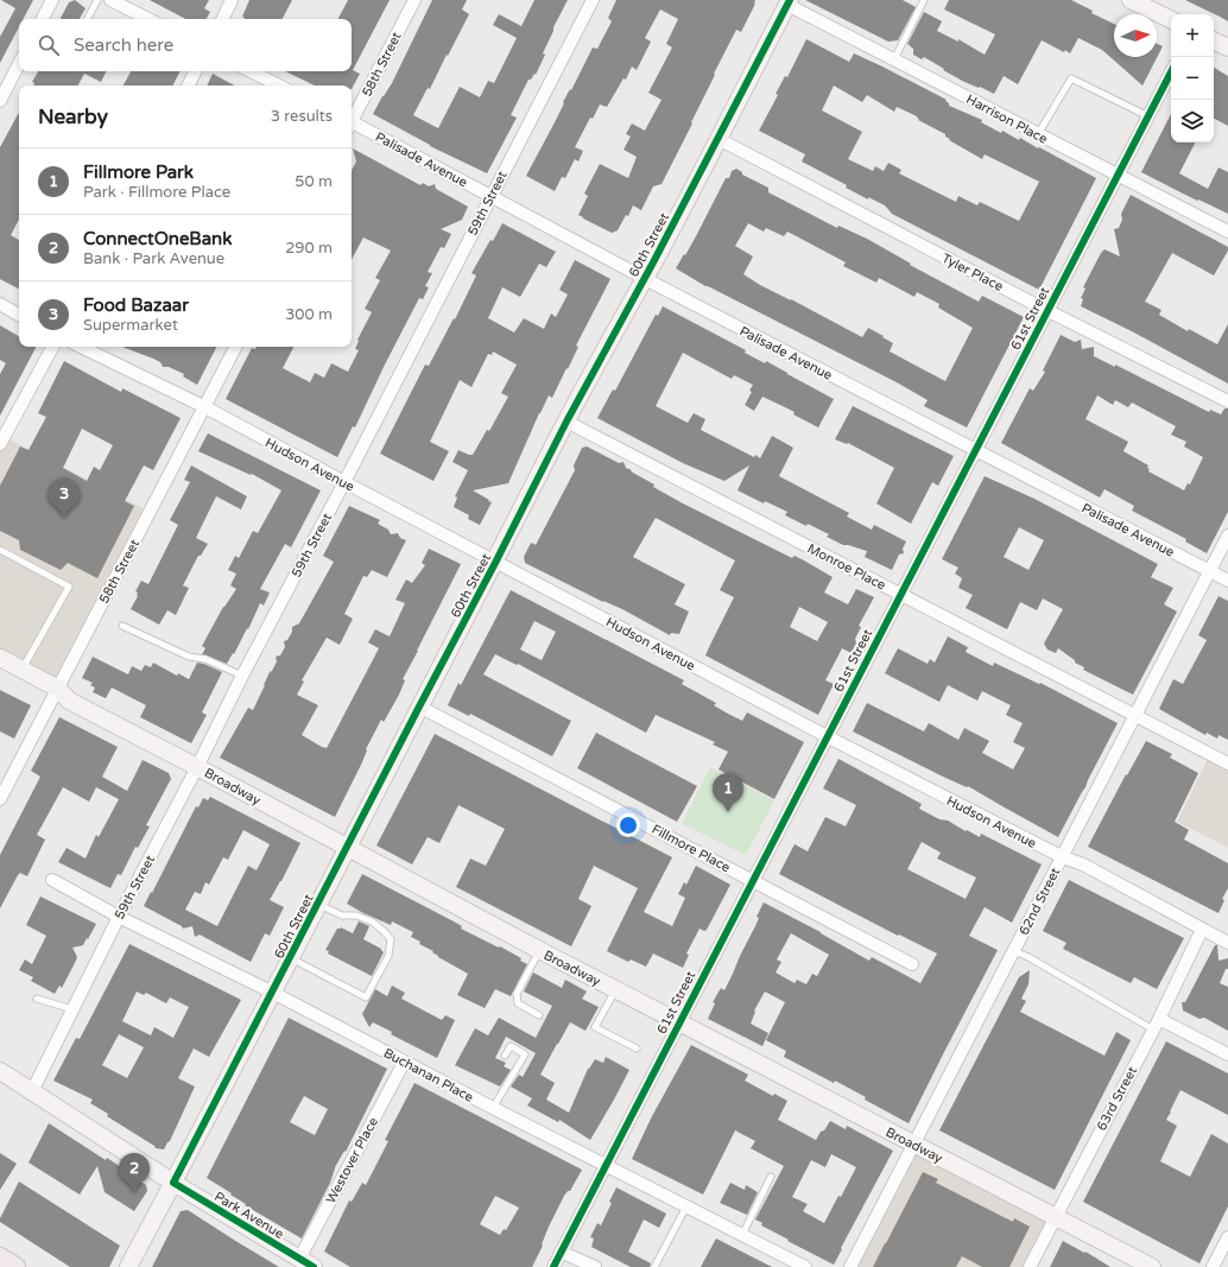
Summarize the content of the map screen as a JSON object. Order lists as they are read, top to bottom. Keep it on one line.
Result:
{"streets":{"street":["58th Street","Harrison Place","Palisade Avenue","59th Street","60th Street","Tyler Place","61st Street","Hudson Avenue","Monroe Place","Broadway","Fillmore Place","62nd Street","Buchanan Place","63rd Street","Westover Place","Park Avenue"]},"crossings":[["58th Street","Hudson Avenue"],["58th Street","Broadway"],["Harrison Place","60th Street"],["Harrison Place","61st Street"],["Palisade Avenue","59th Street"],["Palisade Avenue","60th Street"],["Palisade Avenue","61st Street"],["Palisade Avenue","62nd Street"],["59th Street","Hudson Avenue"],["59th Street","Broadway"],["59th Street","Buchanan Place"],["59th Street","Park Avenue"],["60th Street","Tyler Place"],["60th Street","Hudson Avenue"],["60th Street","Monroe Place"],["60th Street","Broadway"],["60th Street","Fillmore Place"],["60th Street","Buchanan Place"],["60th Street","Park Avenue"],["Tyler Place","61st Street"],["61st Street","Hudson Avenue"],["61st Street","Monroe Place"],["61st Street","Broadway"],["61st Street","Fillmore Place"],["61st Street","Buchanan Place"],["Hudson Avenue","62nd Street"],["Hudson Avenue","63rd Street"],["Monroe Place","62nd Street"],["Broadway","62nd Street"],["Broadway","63rd Street"],["Buchanan Place","Westover Place"],["Westover Place","Park Avenue"]],"north":"right","page":{"map_buttons":["+","−"],"search":"Search here","heading":["Nearby","3 results"],"list":[{"mark":"1","name":"Fillmore Park","note":"Park · Fillmore Place","value":"50 m"},{"mark":"2","name":"ConnectOneBank","note":"Bank · Park Avenue","value":"290 m"},{"mark":"3","name":"Food Bazaar","note":"Supermarket","value":"300 m"}],"pins":["3","1","2"]}}
